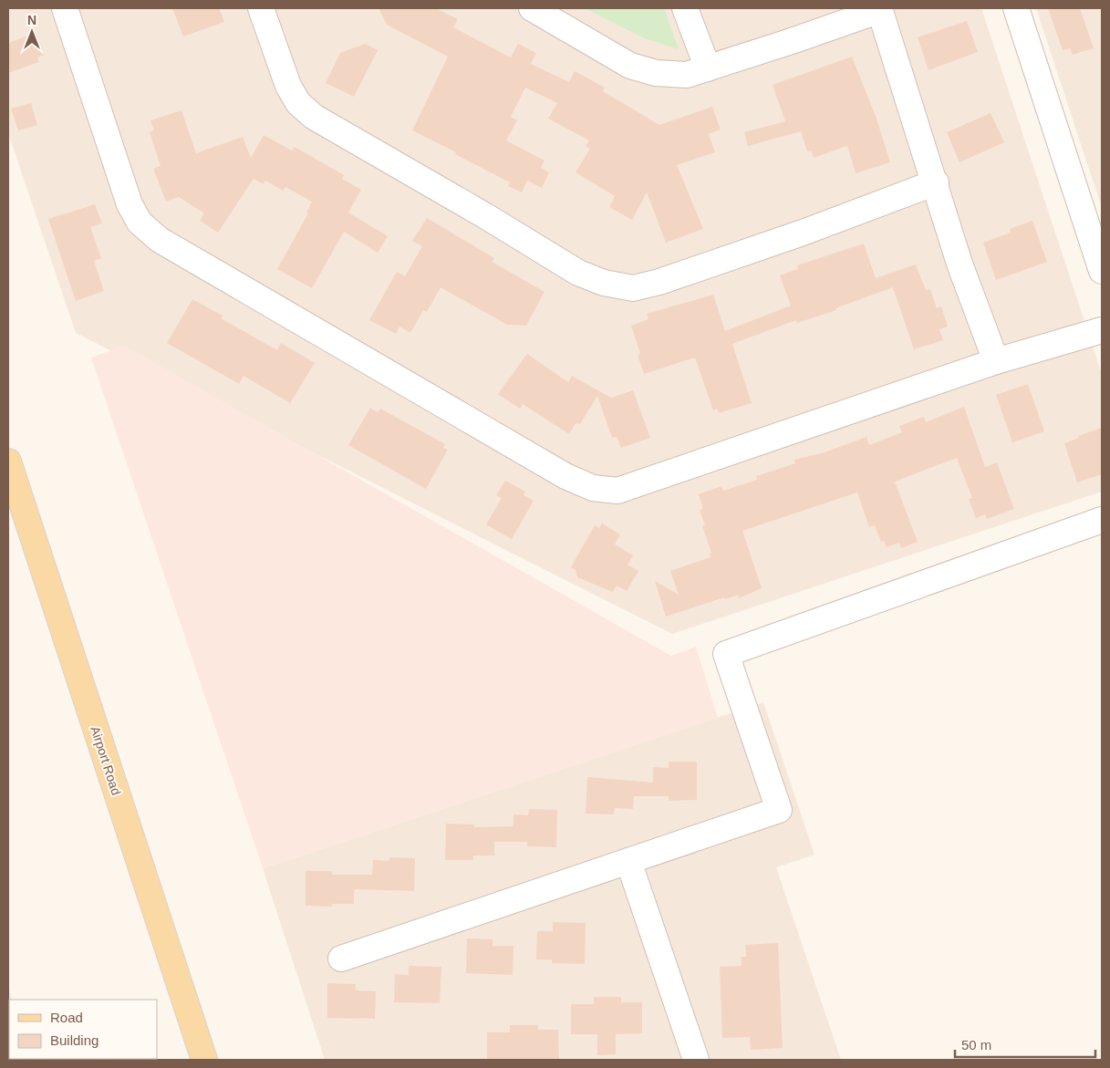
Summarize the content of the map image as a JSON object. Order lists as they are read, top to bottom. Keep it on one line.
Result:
{"streets":{"main road":["Airport Road"]},"legend":["Road","Building"],"scale_bar":"50 m","north":"top"}
